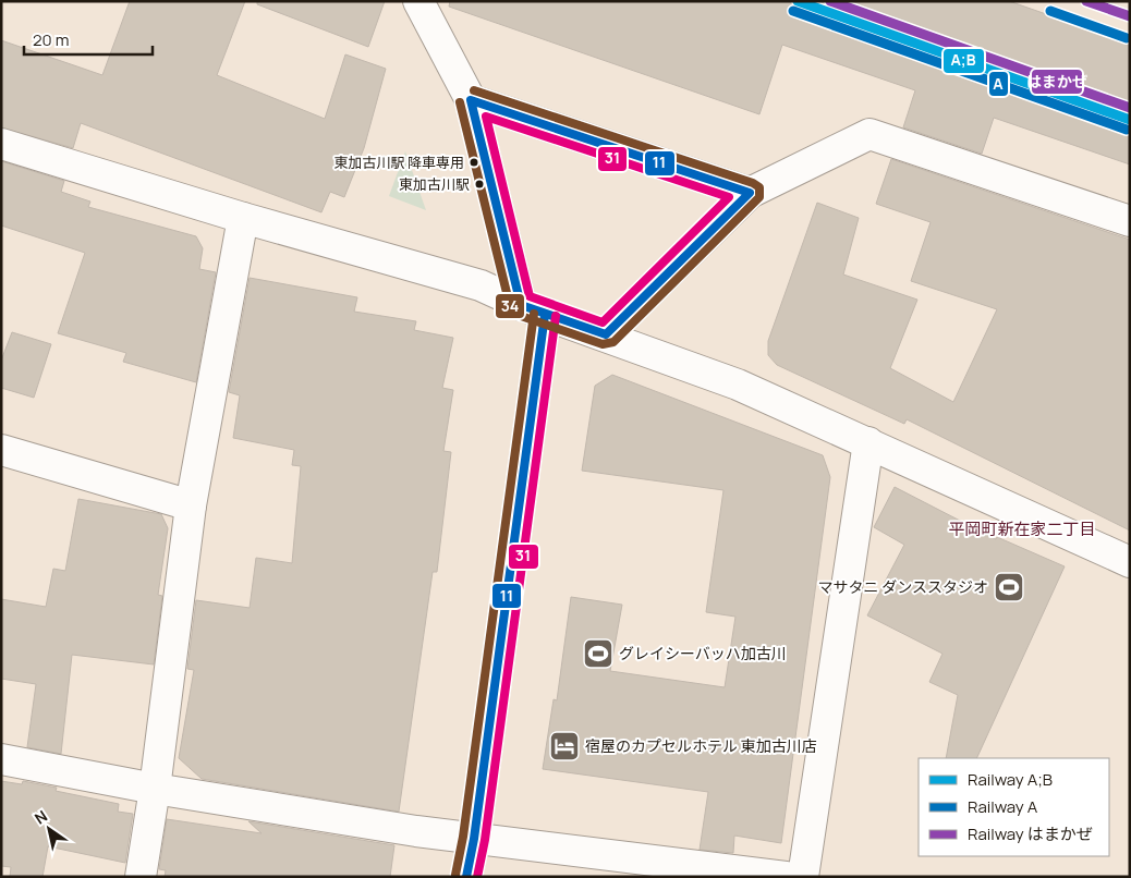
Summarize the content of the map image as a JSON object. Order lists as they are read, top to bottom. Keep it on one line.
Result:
{"districts":["平岡町新在家二丁目"],"places":{"other":["東加古川駅 降車専用","東加古川駅"],"sports":["マサタニ ダンススタジオ","グレイシーバッハ加古川"],"hotel":["宿屋のカプセルホテル 東加古川店"]},"lines":["rail line A;B","rail line はまかぜ","rail line A","transit line 34","transit line 11","transit line 31"],"legend":["Railway A;B","Railway A","Railway はまかぜ"],"scale_bar":"20 m","north":"top left"}
